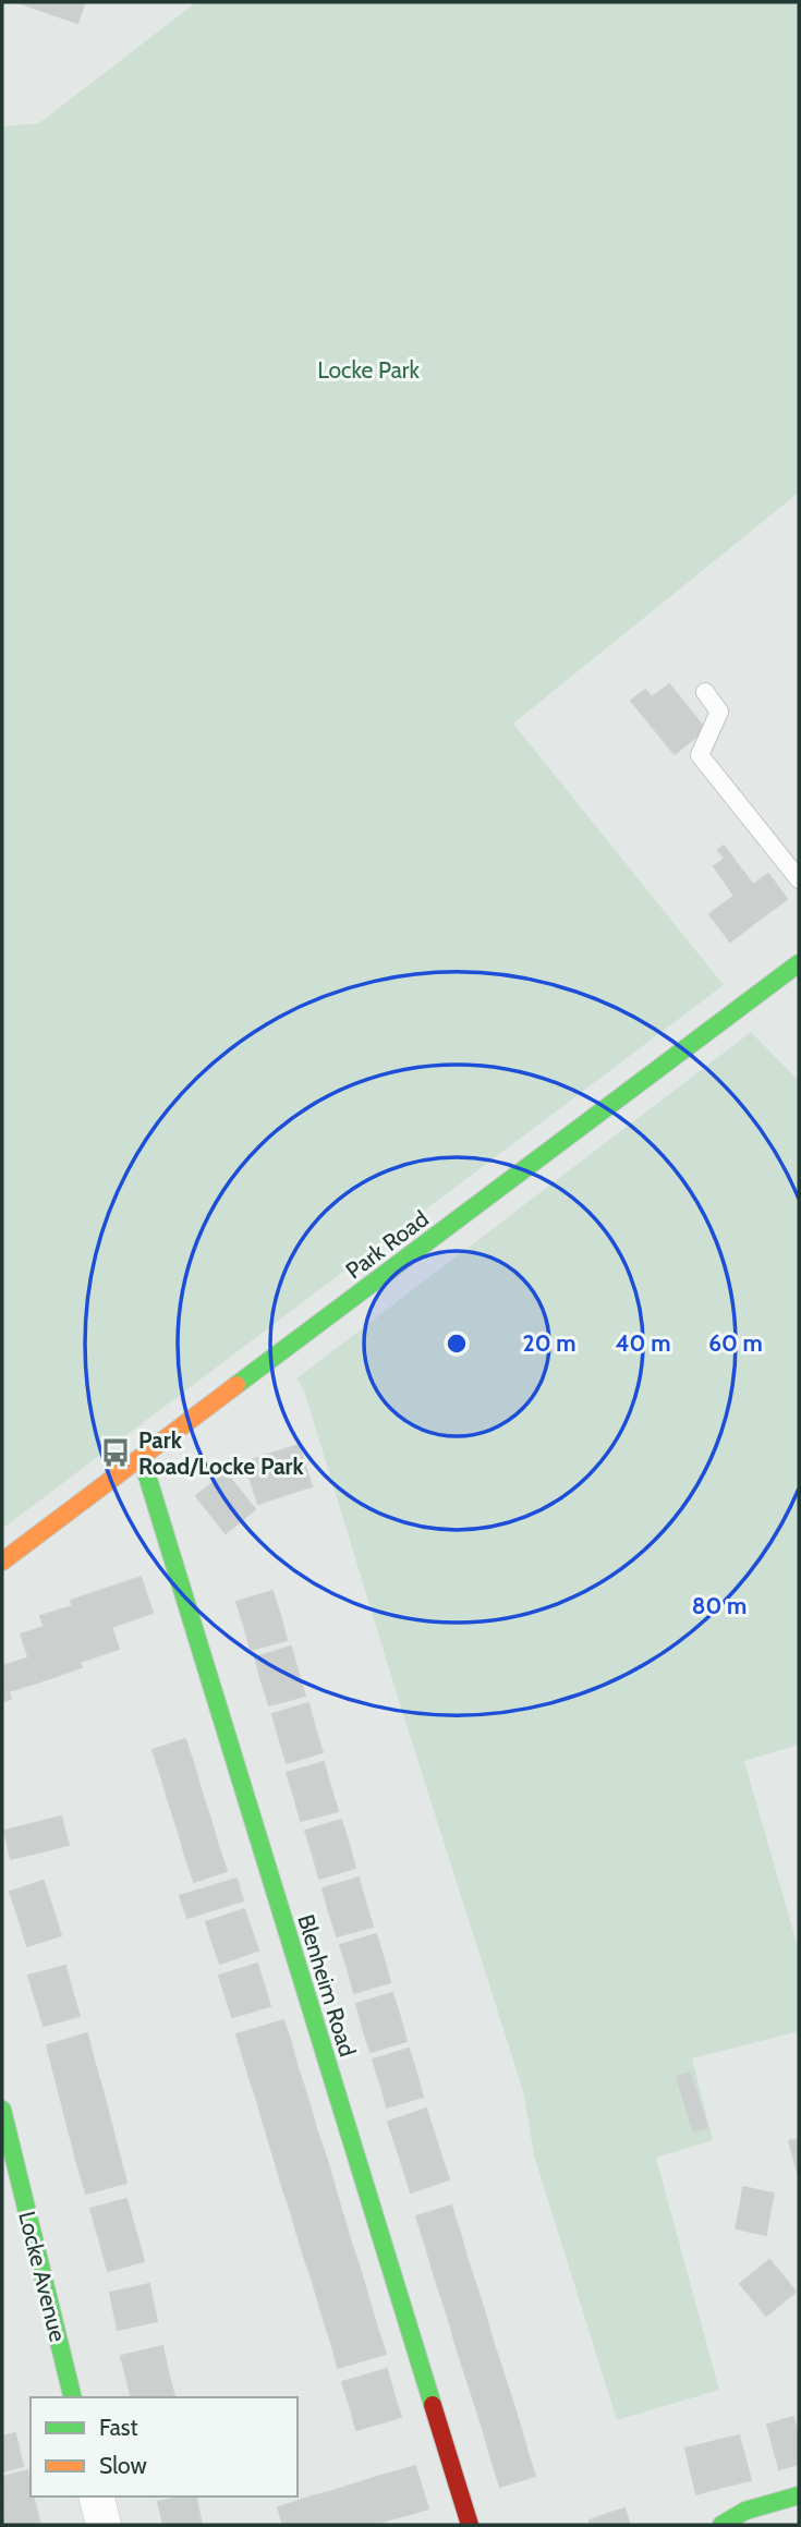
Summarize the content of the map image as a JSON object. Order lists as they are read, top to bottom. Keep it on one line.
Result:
{"streets":{"main road":["Park Road","Blenheim Road","Locke Avenue"]},"crossings":[["Park Road","Blenheim Road"]],"parks":["Locke Park"],"places":{"bus stop":["Park Road/Locke Park"]},"legend":["Fast","Slow"],"rings":["20 m","40 m","60 m","80 m"]}
